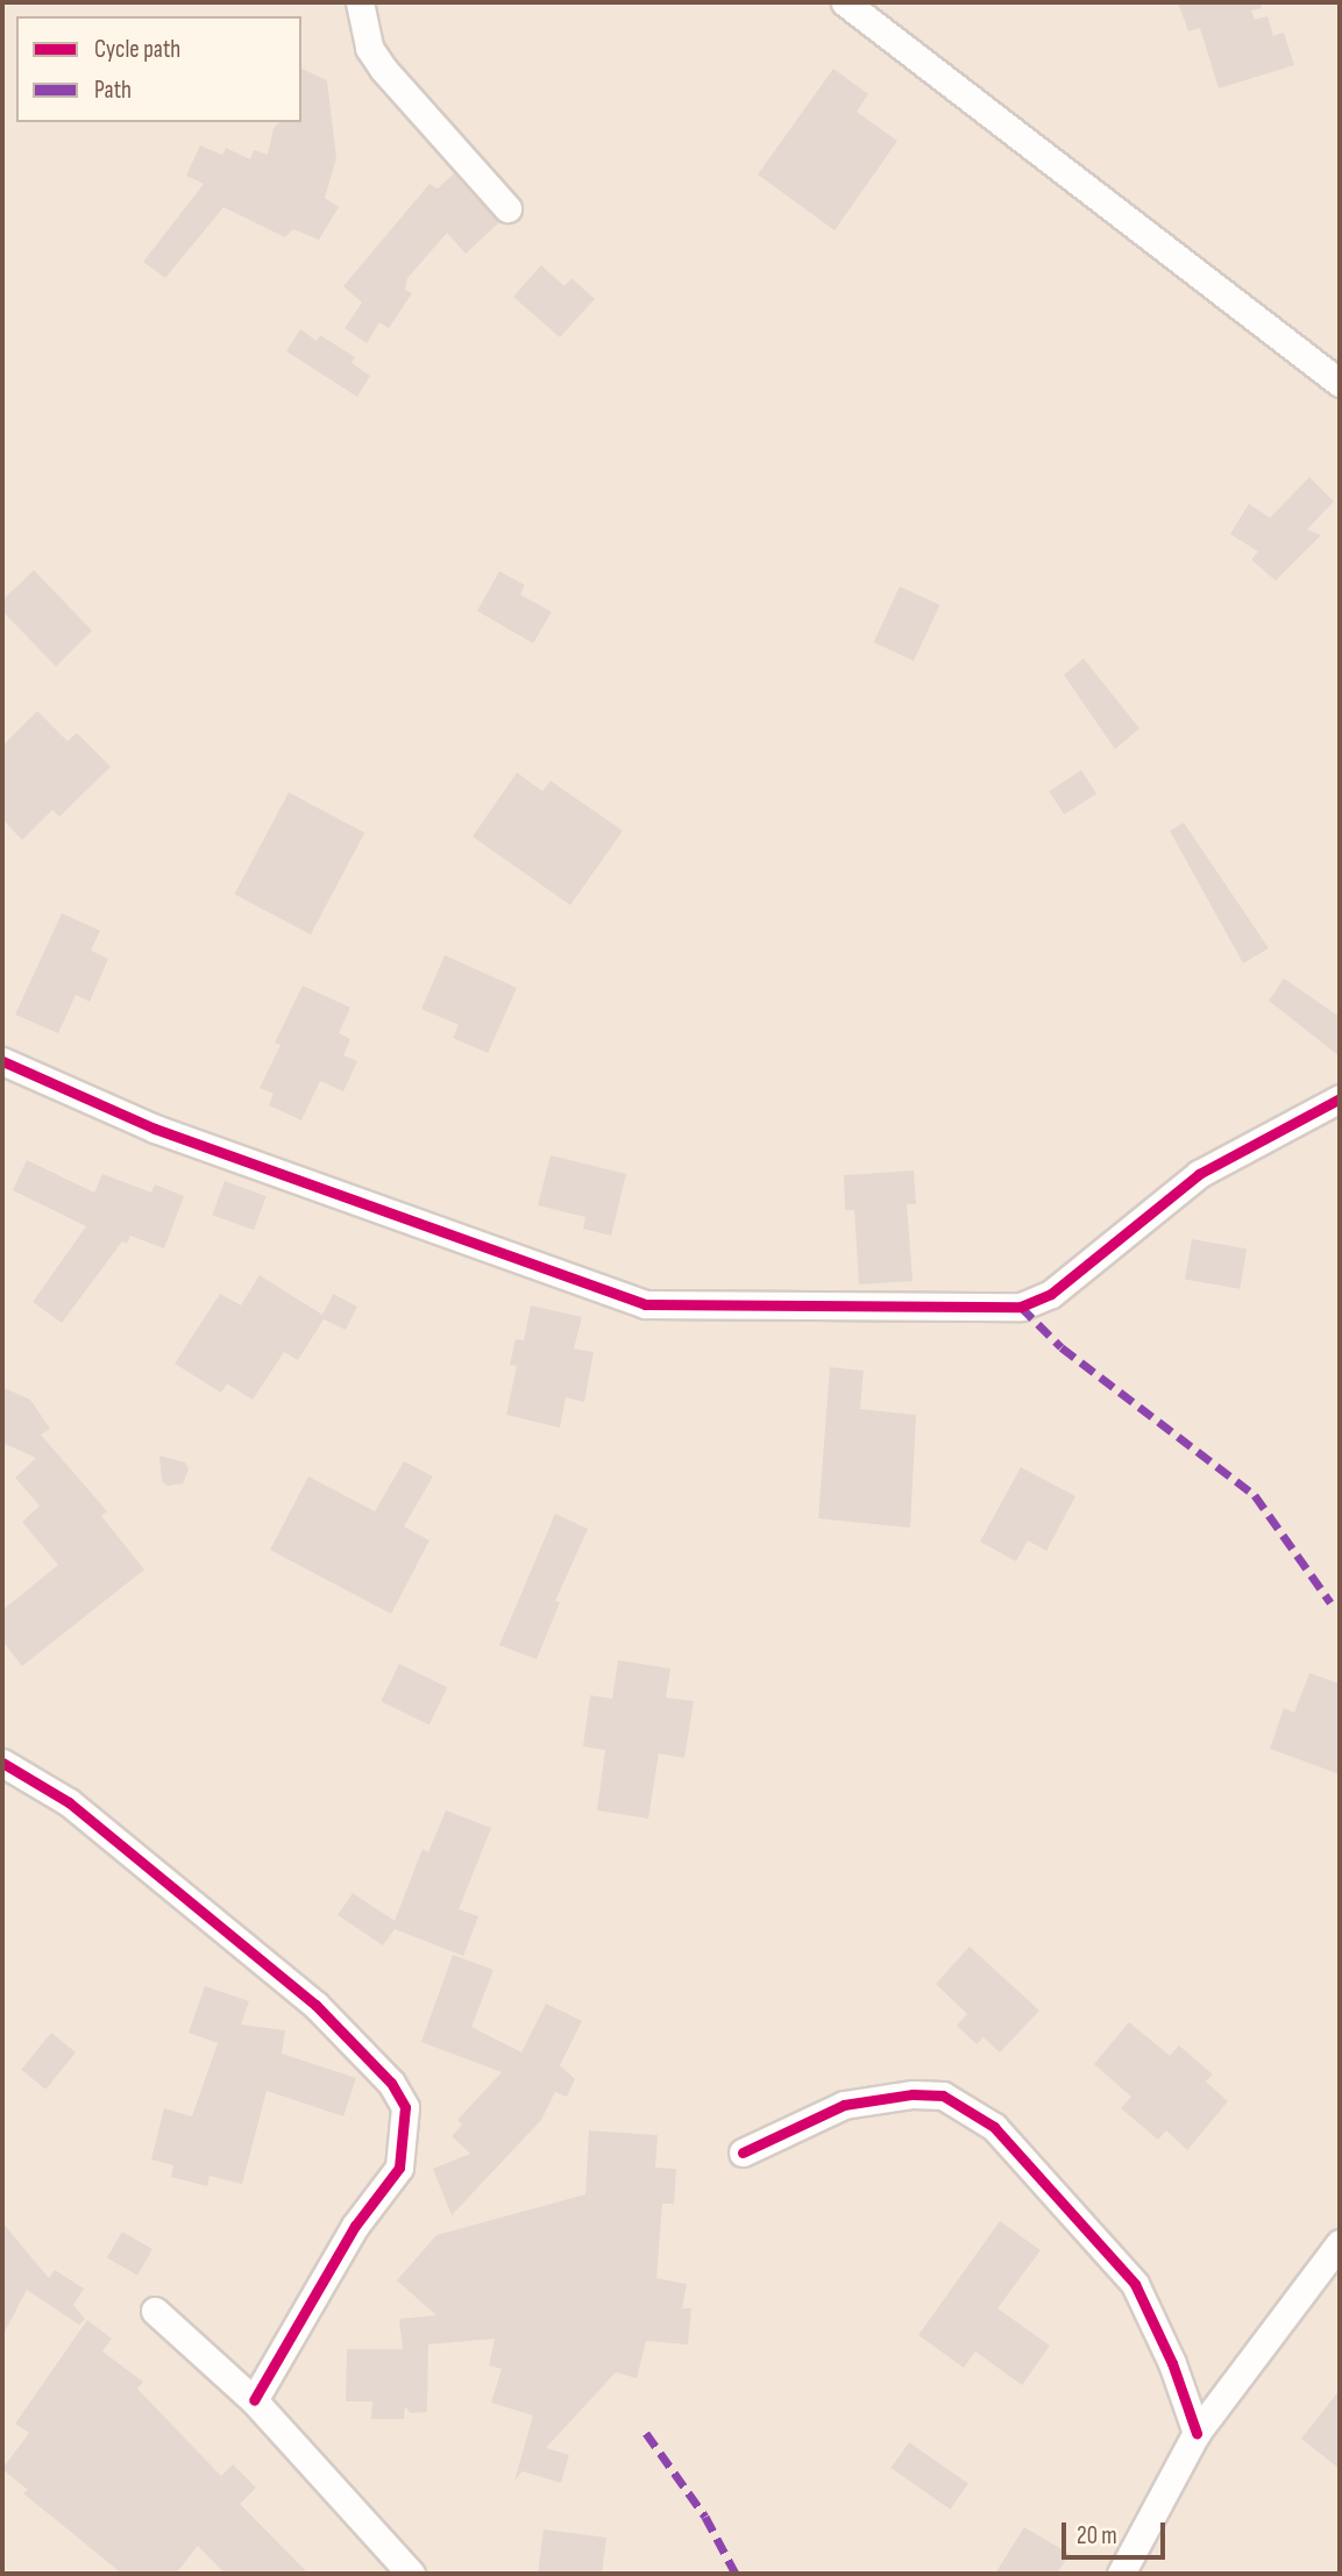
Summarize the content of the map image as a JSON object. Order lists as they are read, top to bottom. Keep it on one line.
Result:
{"legend":["Cycle path","Path"],"scale_bar":"20 m"}
